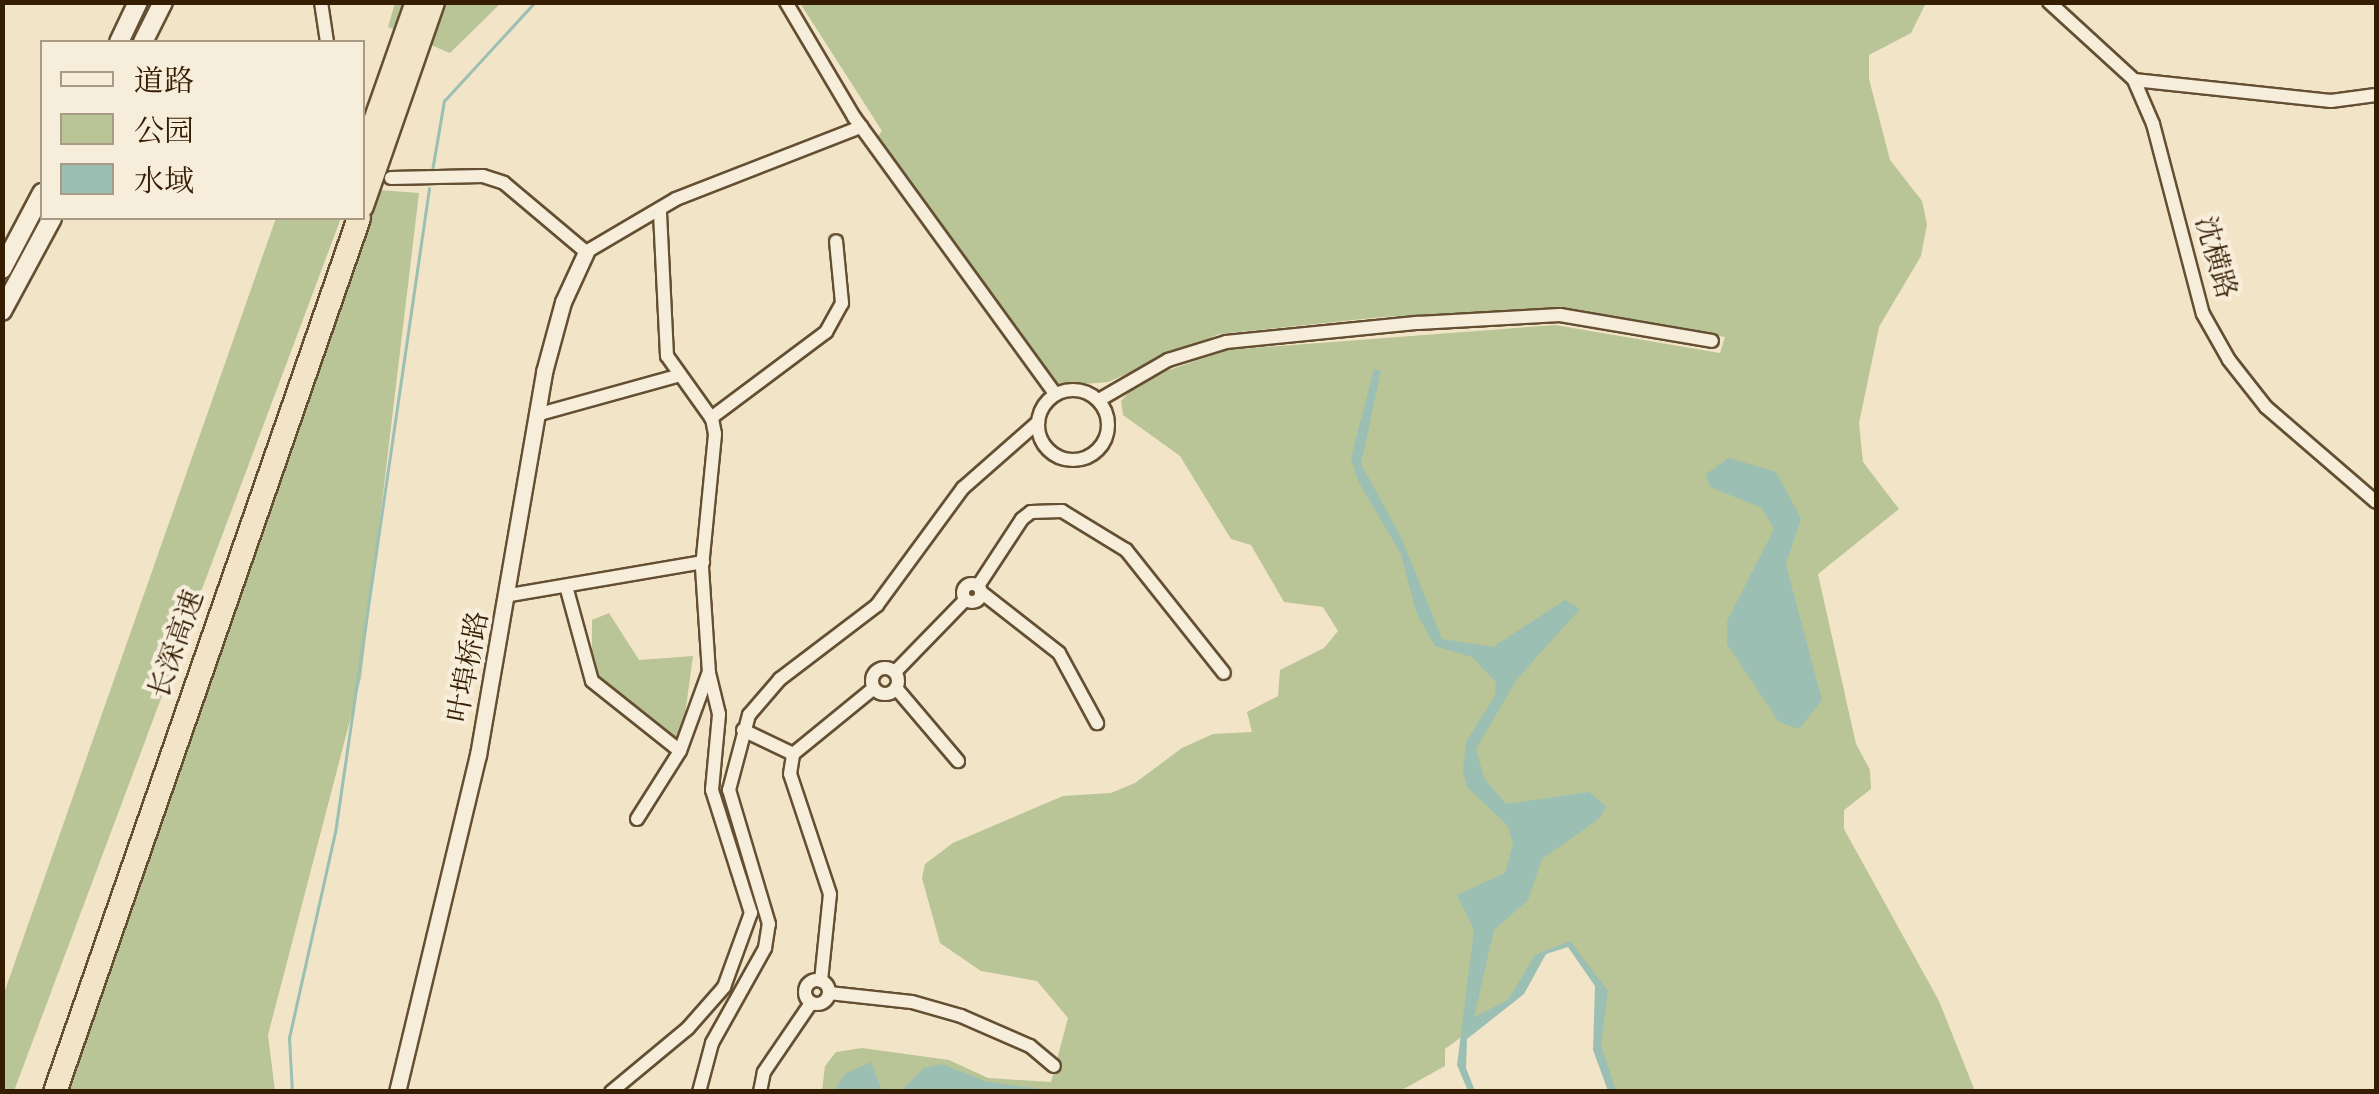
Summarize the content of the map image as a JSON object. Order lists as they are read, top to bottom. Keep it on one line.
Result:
{"streets":{"highway":["长深高速"],"street":["沈横路","叶埠桥路"]},"legend":["道路","公园","水域"]}
